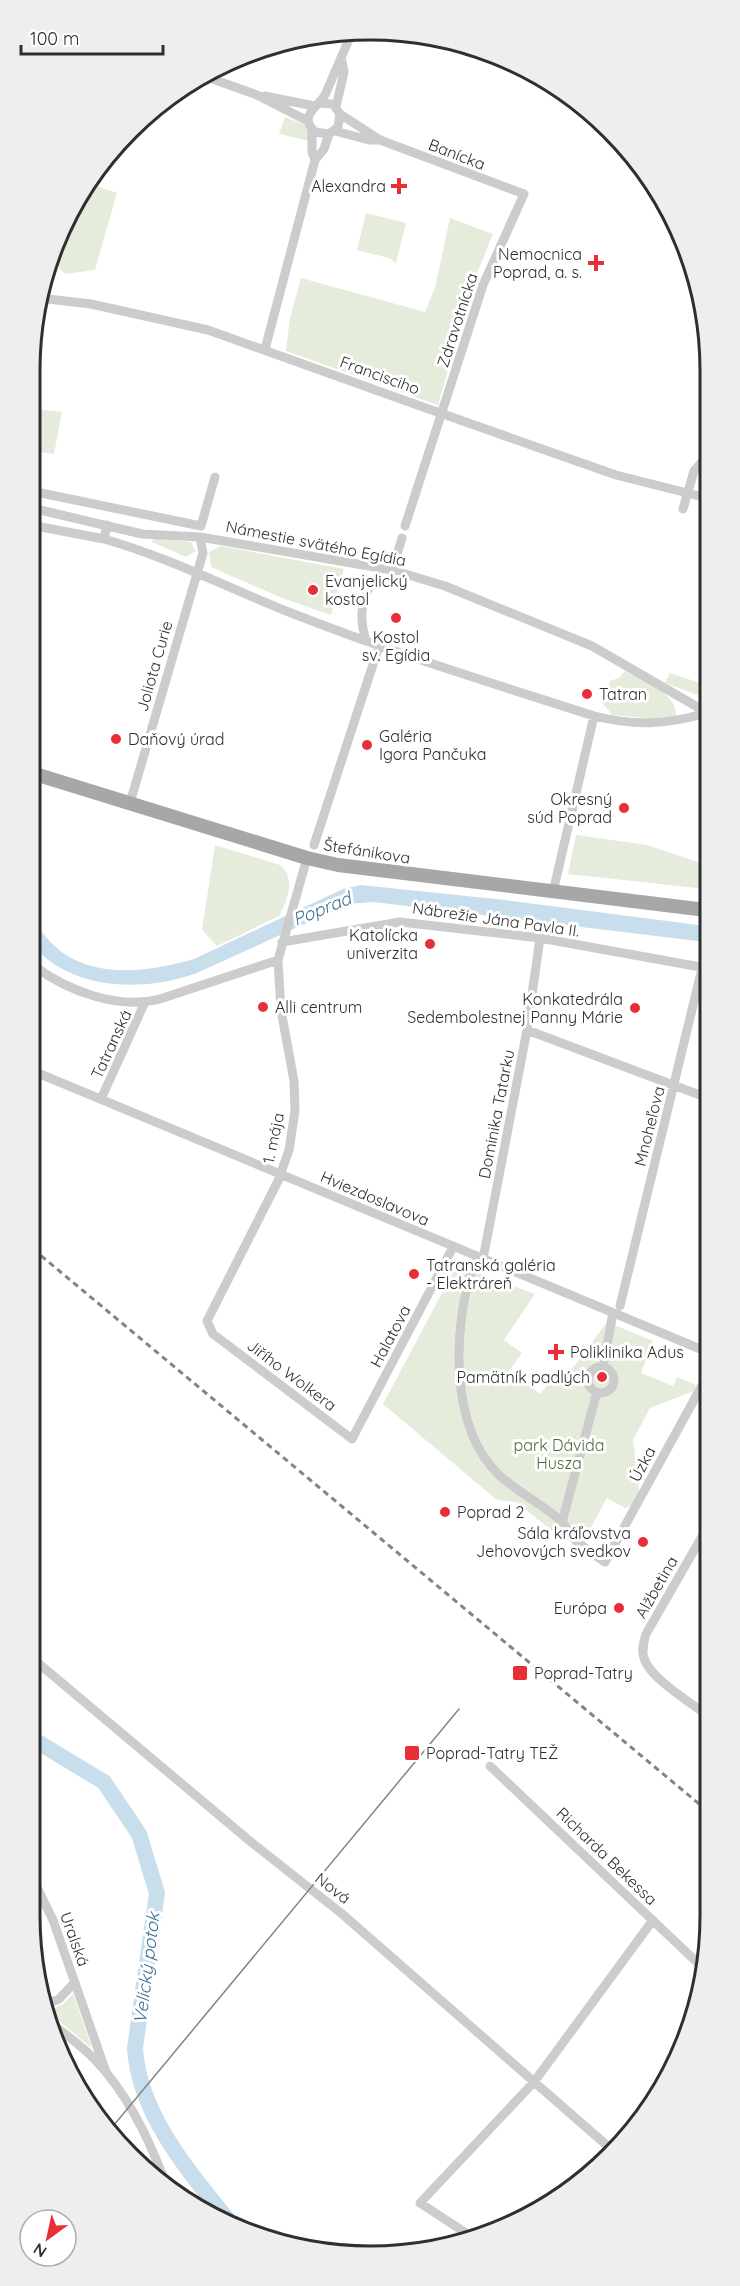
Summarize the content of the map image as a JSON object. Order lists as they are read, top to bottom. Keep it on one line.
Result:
{"streets":{"main road":["Štefánikova"],"street":["Banícka","Zdravotnícka","Francisciho","Námestie svätého Egídia","Joliota Curie","Nábrežie Jána Pavla II.","Tatranská","Dominika Tatarku","Mnoheľova","1. mája","Hviezdoslavova","Halatova","Jiřího Wolkera","Úzka","Alžbetina","Richarda Bekessa","Nová","Uralská"]},"crossings":[["Banícka","Zdravotnícka"],["Námestie svätého Egídia","Joliota Curie"],["Joliota Curie","Štefánikova"],["Štefánikova","1. mája"],["Nábrežie Jána Pavla II.","Dominika Tatarku"],["Nábrežie Jána Pavla II.","1. mája"],["Tatranská","Hviezdoslavova"],["Dominika Tatarku","Hviezdoslavova"],["1. mája","Hviezdoslavova"],["1. mája","Jiřího Wolkera"],["Hviezdoslavova","Halatova"],["Halatova","Jiřího Wolkera"]],"water":["Poprad","Velický potok"],"parks":["park Dávida Husza"],"places":{"health":["Alexandra","Nemocnica Poprad, a. s.","Poliklinika Adus"],"other":["Evanjelický kostol","Kostol sv. Egídia","Tatran","Daňový úrad","Galéria Igora Pančuka","Okresný súd Poprad","Katolícka univerzita","Alli centrum","Konkatedrála Sedembolestnej Panny Márie","Tatranská galéria - Elektráreň","Pamätník padlých","Poprad 2","Sála kráľovstva Jehovových svedkov","Európa"],"transit":["Poprad-Tatry","Poprad-Tatry TEŽ"]},"scale_bar":"100 m","north":"bottom left"}
